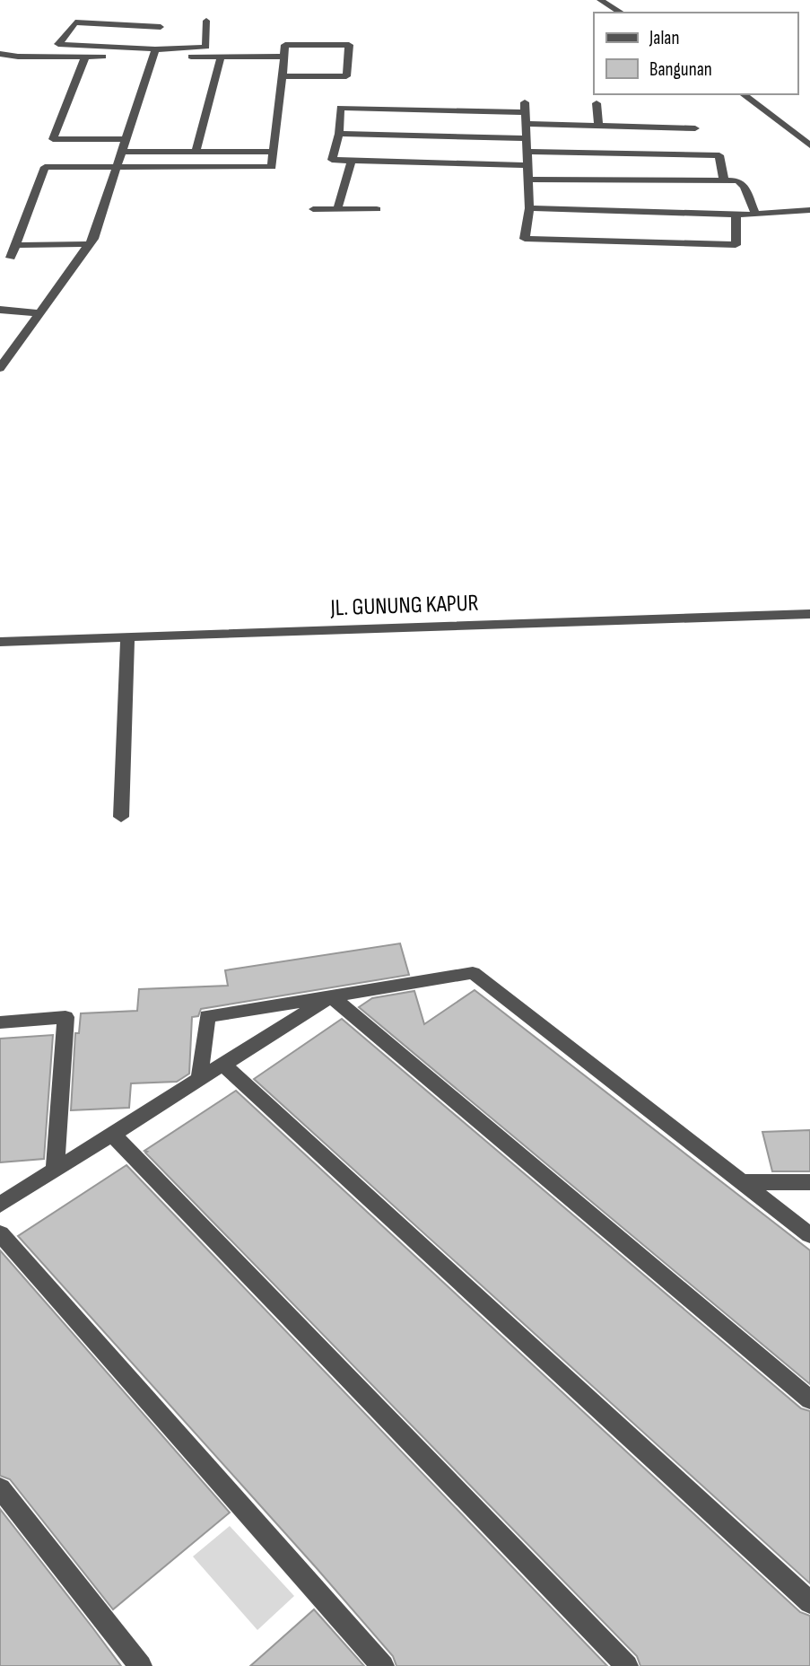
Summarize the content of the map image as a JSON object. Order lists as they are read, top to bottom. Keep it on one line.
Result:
{"streets":{"street":["JL. GUNUNG KAPUR"]},"legend":["Jalan","Bangunan"]}
